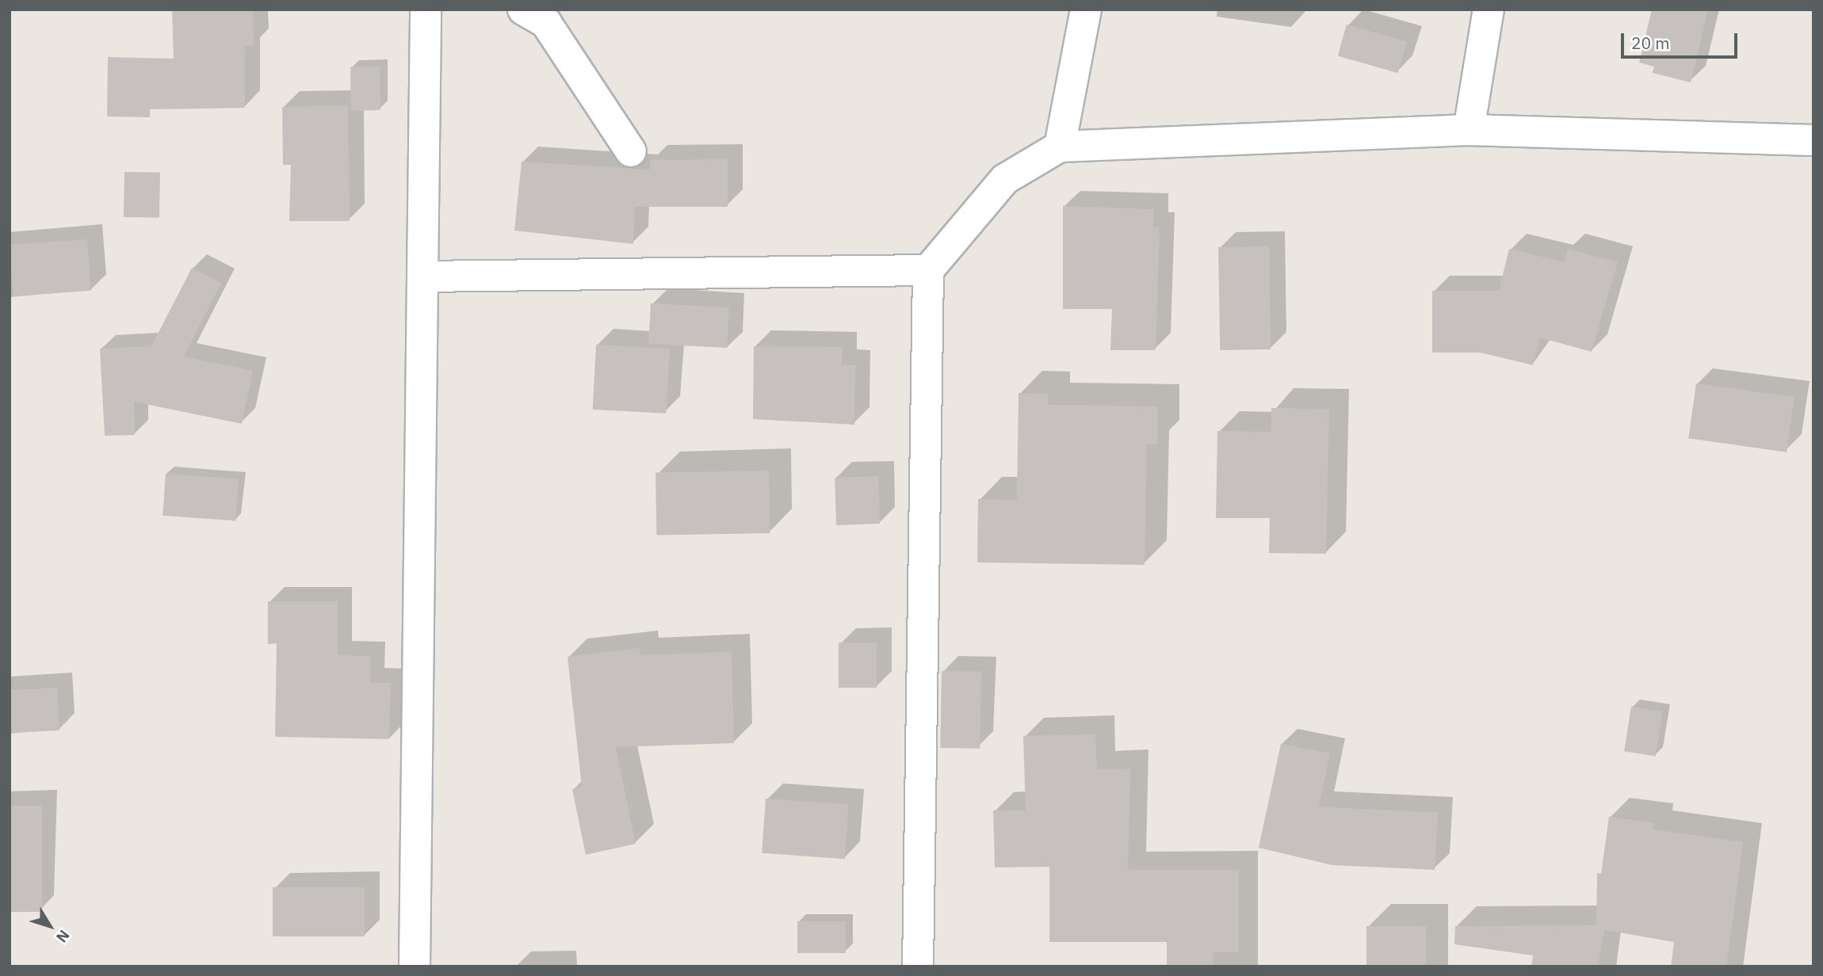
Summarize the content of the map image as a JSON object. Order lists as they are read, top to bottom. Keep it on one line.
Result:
{"scale_bar":"20 m","north":"bottom right"}
